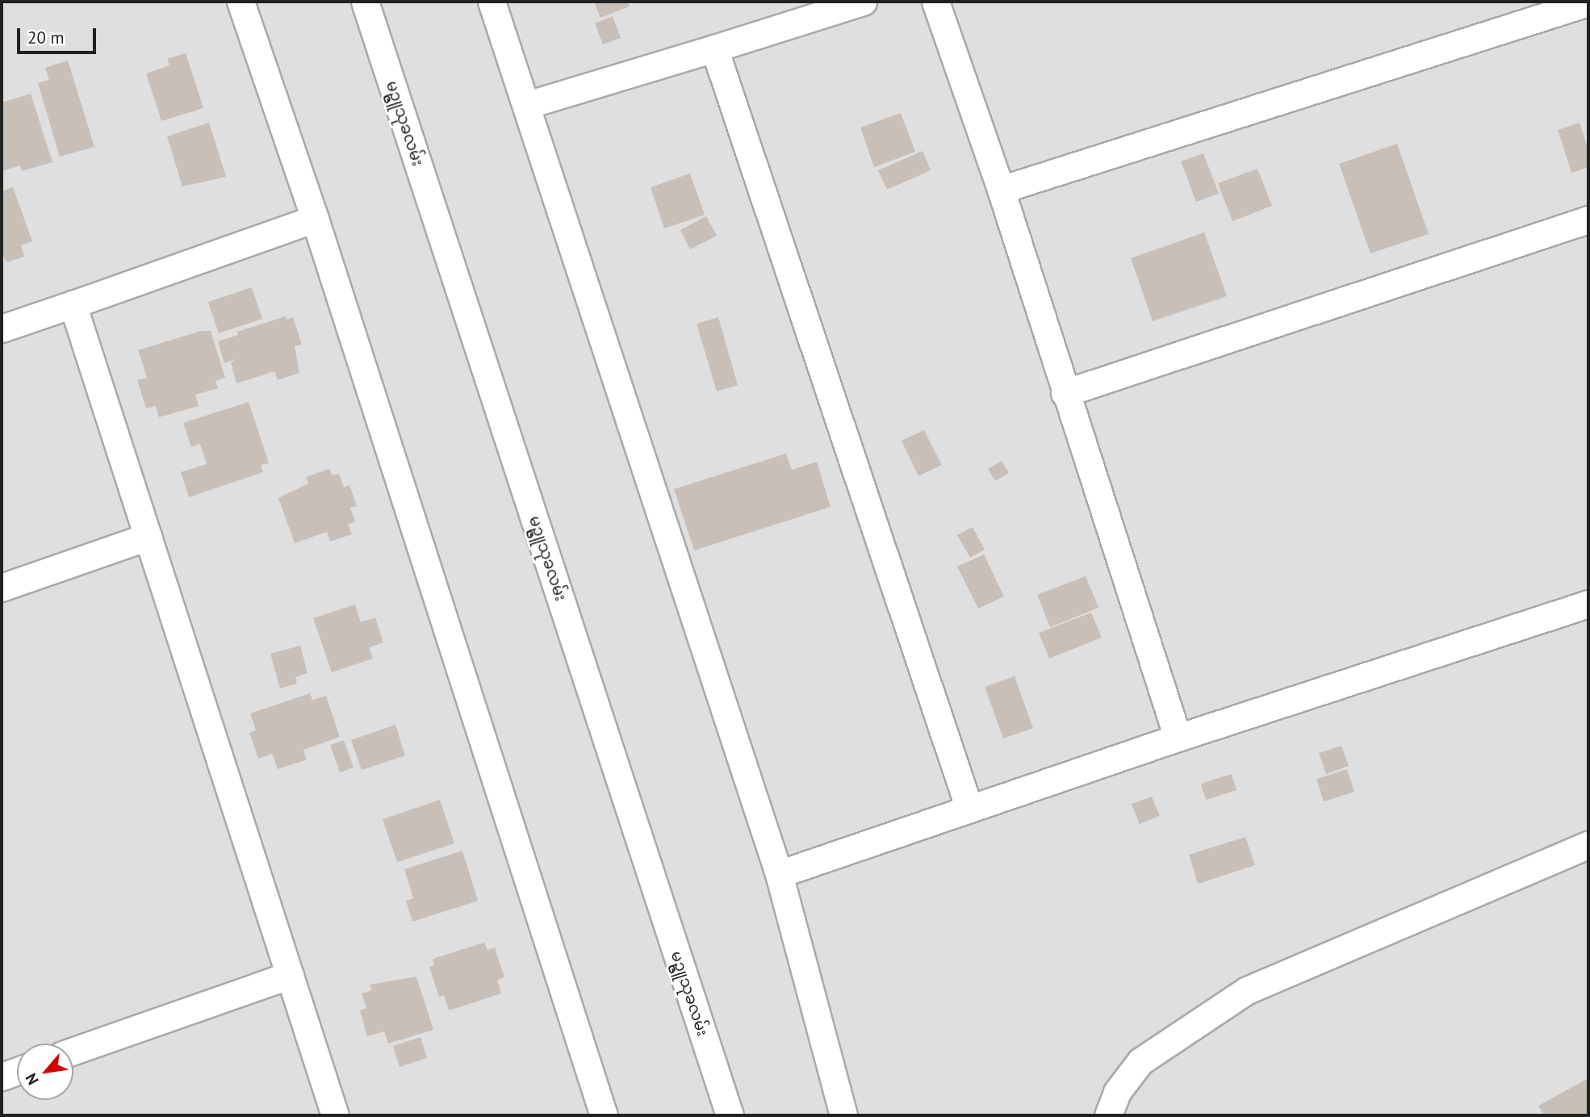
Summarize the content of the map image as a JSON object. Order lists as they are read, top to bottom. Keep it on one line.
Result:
{"streets":{"street":["မဥ္ဇူသုခလမ်း"]},"scale_bar":"20 m","north":"bottom left"}
